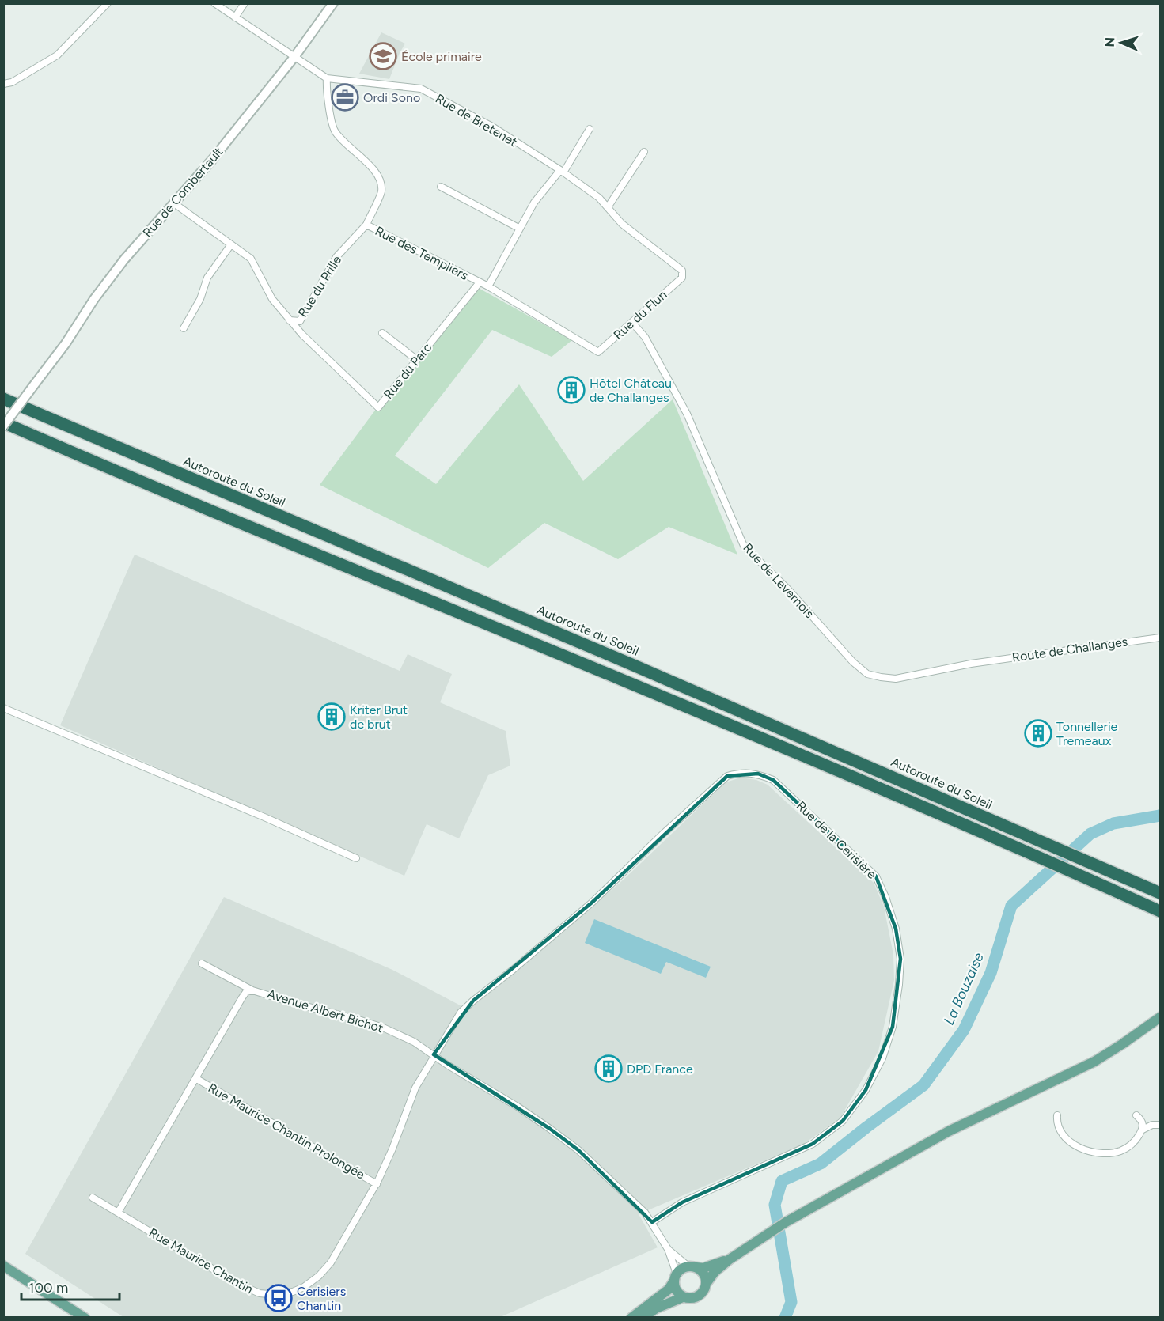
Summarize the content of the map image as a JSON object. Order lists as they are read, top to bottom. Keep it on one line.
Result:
{"streets":{"highway":["Autoroute du Soleil"],"street":["Rue de Bretenet","Rue de Combertault","Rue des Templiers","Rue du Prille","Rue du Flun","Rue du Parc","Rue de Levernois","Route de Challanges","Rue de la Cerisière","Avenue Albert Bichot","Rue Maurice Chantin Prolongée","Rue Maurice Chantin"]},"crossings":[["Rue de Bretenet","Rue des Templiers"],["Rue de Bretenet","Rue du Flun"],["Rue des Templiers","Rue du Prille"],["Rue des Templiers","Rue du Flun"],["Rue des Templiers","Rue du Parc"],["Rue du Prille","Rue du Parc"],["Rue du Flun","Rue de Levernois"],["Rue de Levernois","Route de Challanges"],["Rue de la Cerisière","Avenue Albert Bichot"],["Rue de la Cerisière","Rue Maurice Chantin"],["Avenue Albert Bichot","Rue Maurice Chantin Prolongée"],["Avenue Albert Bichot","Rue Maurice Chantin"],["Rue Maurice Chantin Prolongée","Rue Maurice Chantin"]],"water":["La Bouzaise"],"places":{"school or university":["École primaire"],"office":["Ordi Sono"],"building":["Hôtel Château de Challanges","Kriter Brut de brut","Tonnellerie Tremeaux","DPD France"],"bus stop":["Cerisiers Chantin"]},"scale_bar":"100 m","north":"left"}
